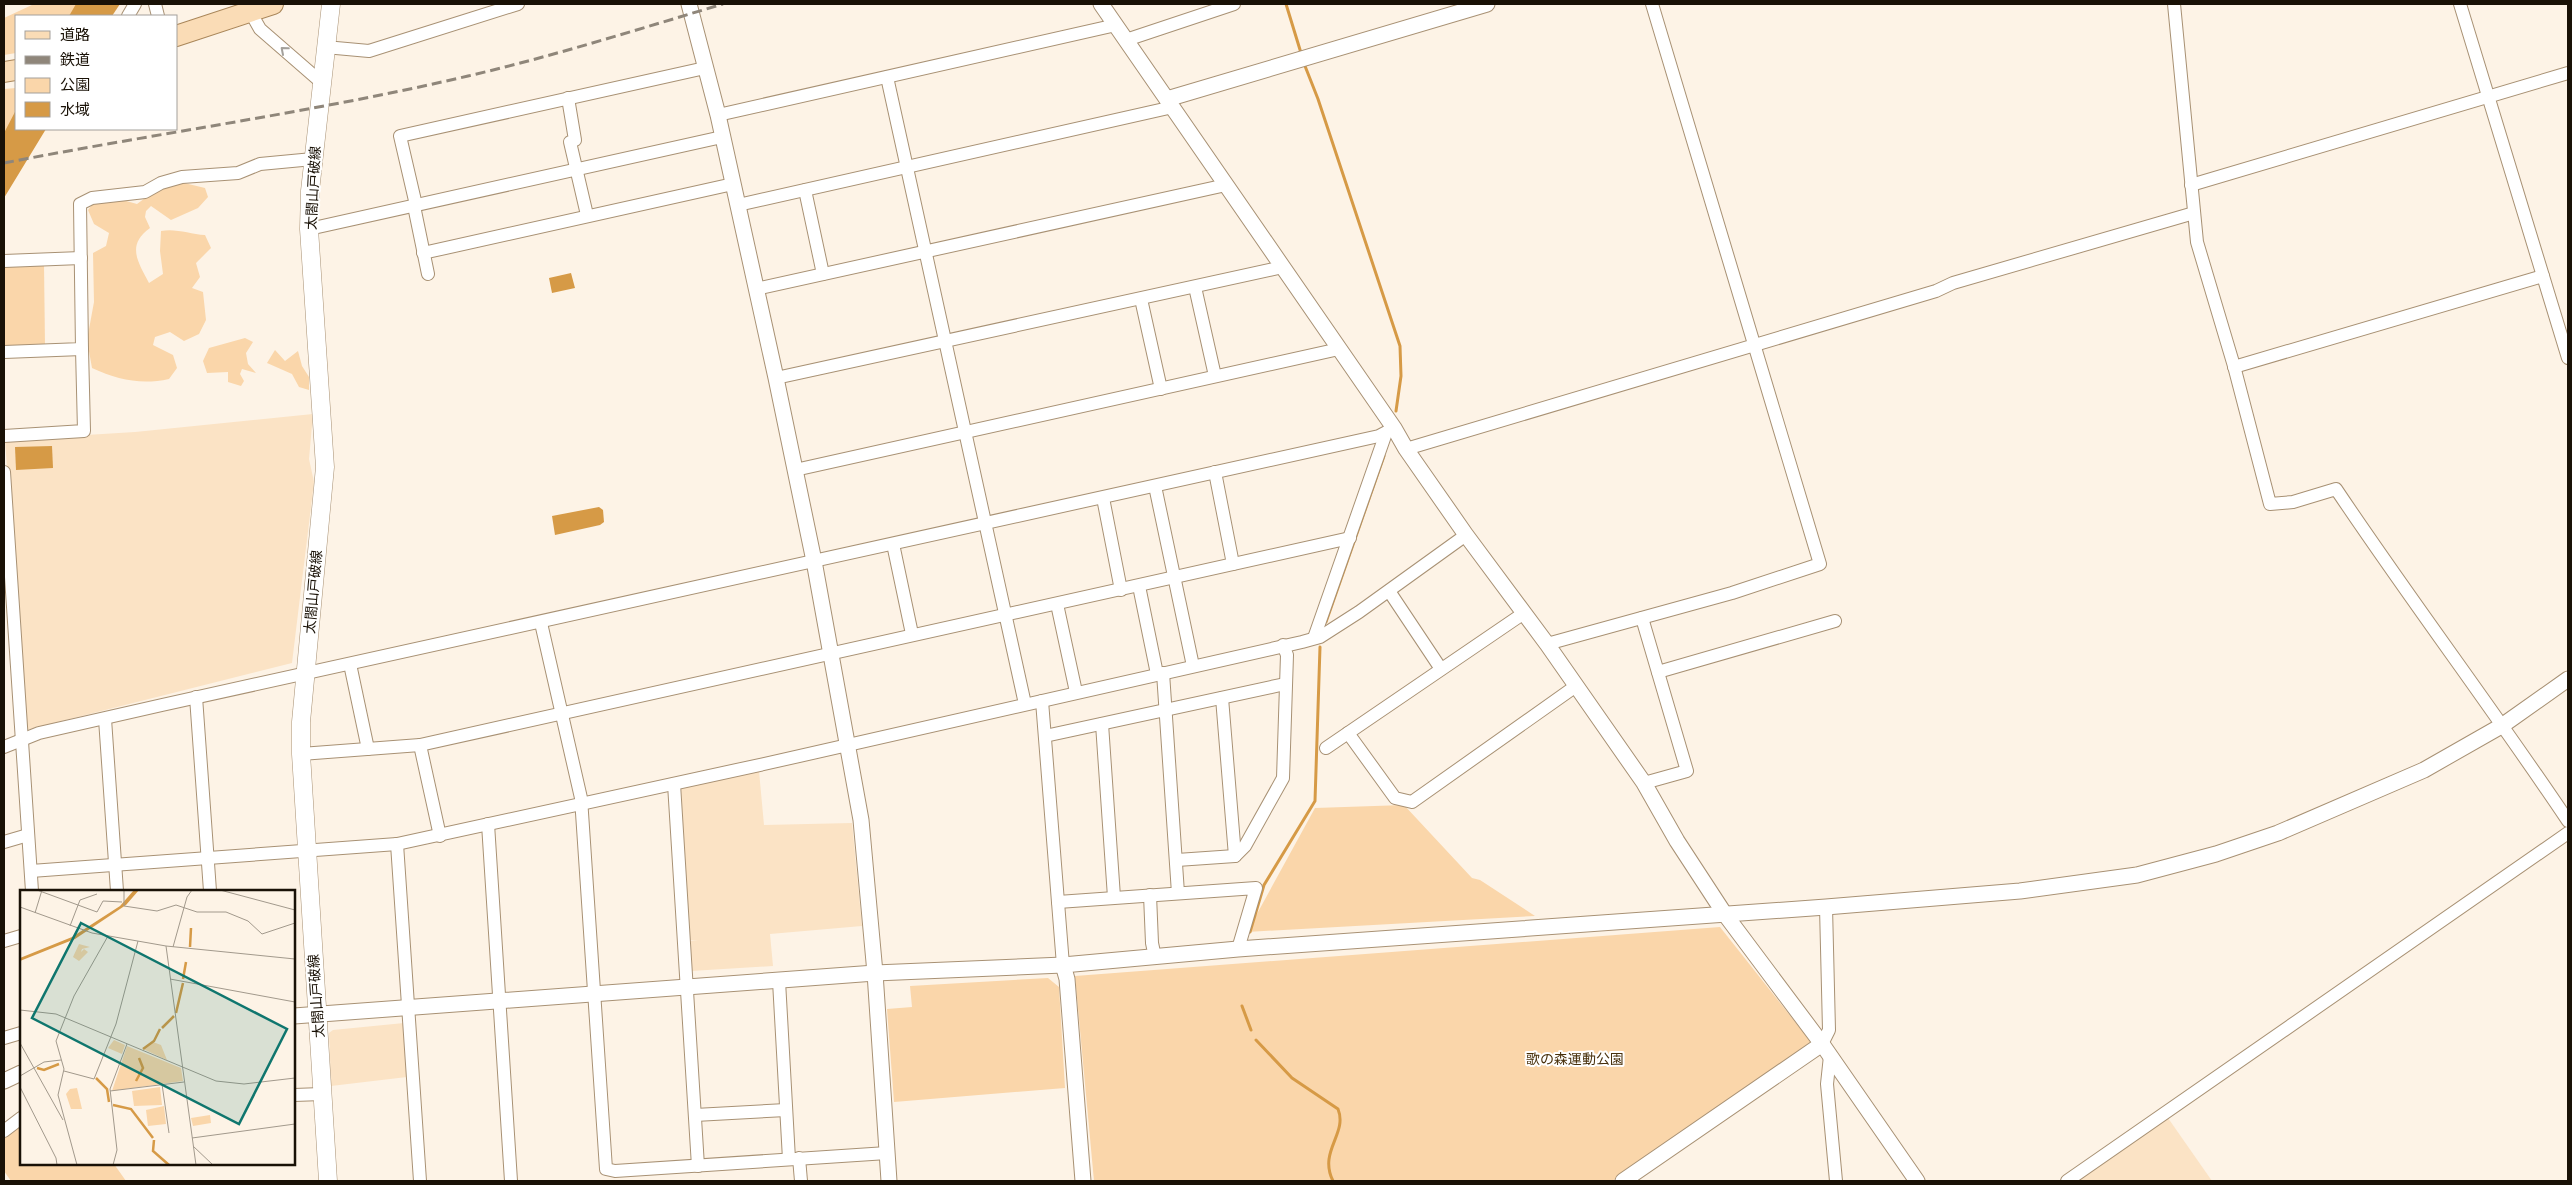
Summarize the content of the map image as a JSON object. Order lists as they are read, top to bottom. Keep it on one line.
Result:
{"streets":{"main road":["太閤山戸破線"]},"parks":["歌の森運動公園"],"legend":["道路","鉄道","公園","水域"]}
